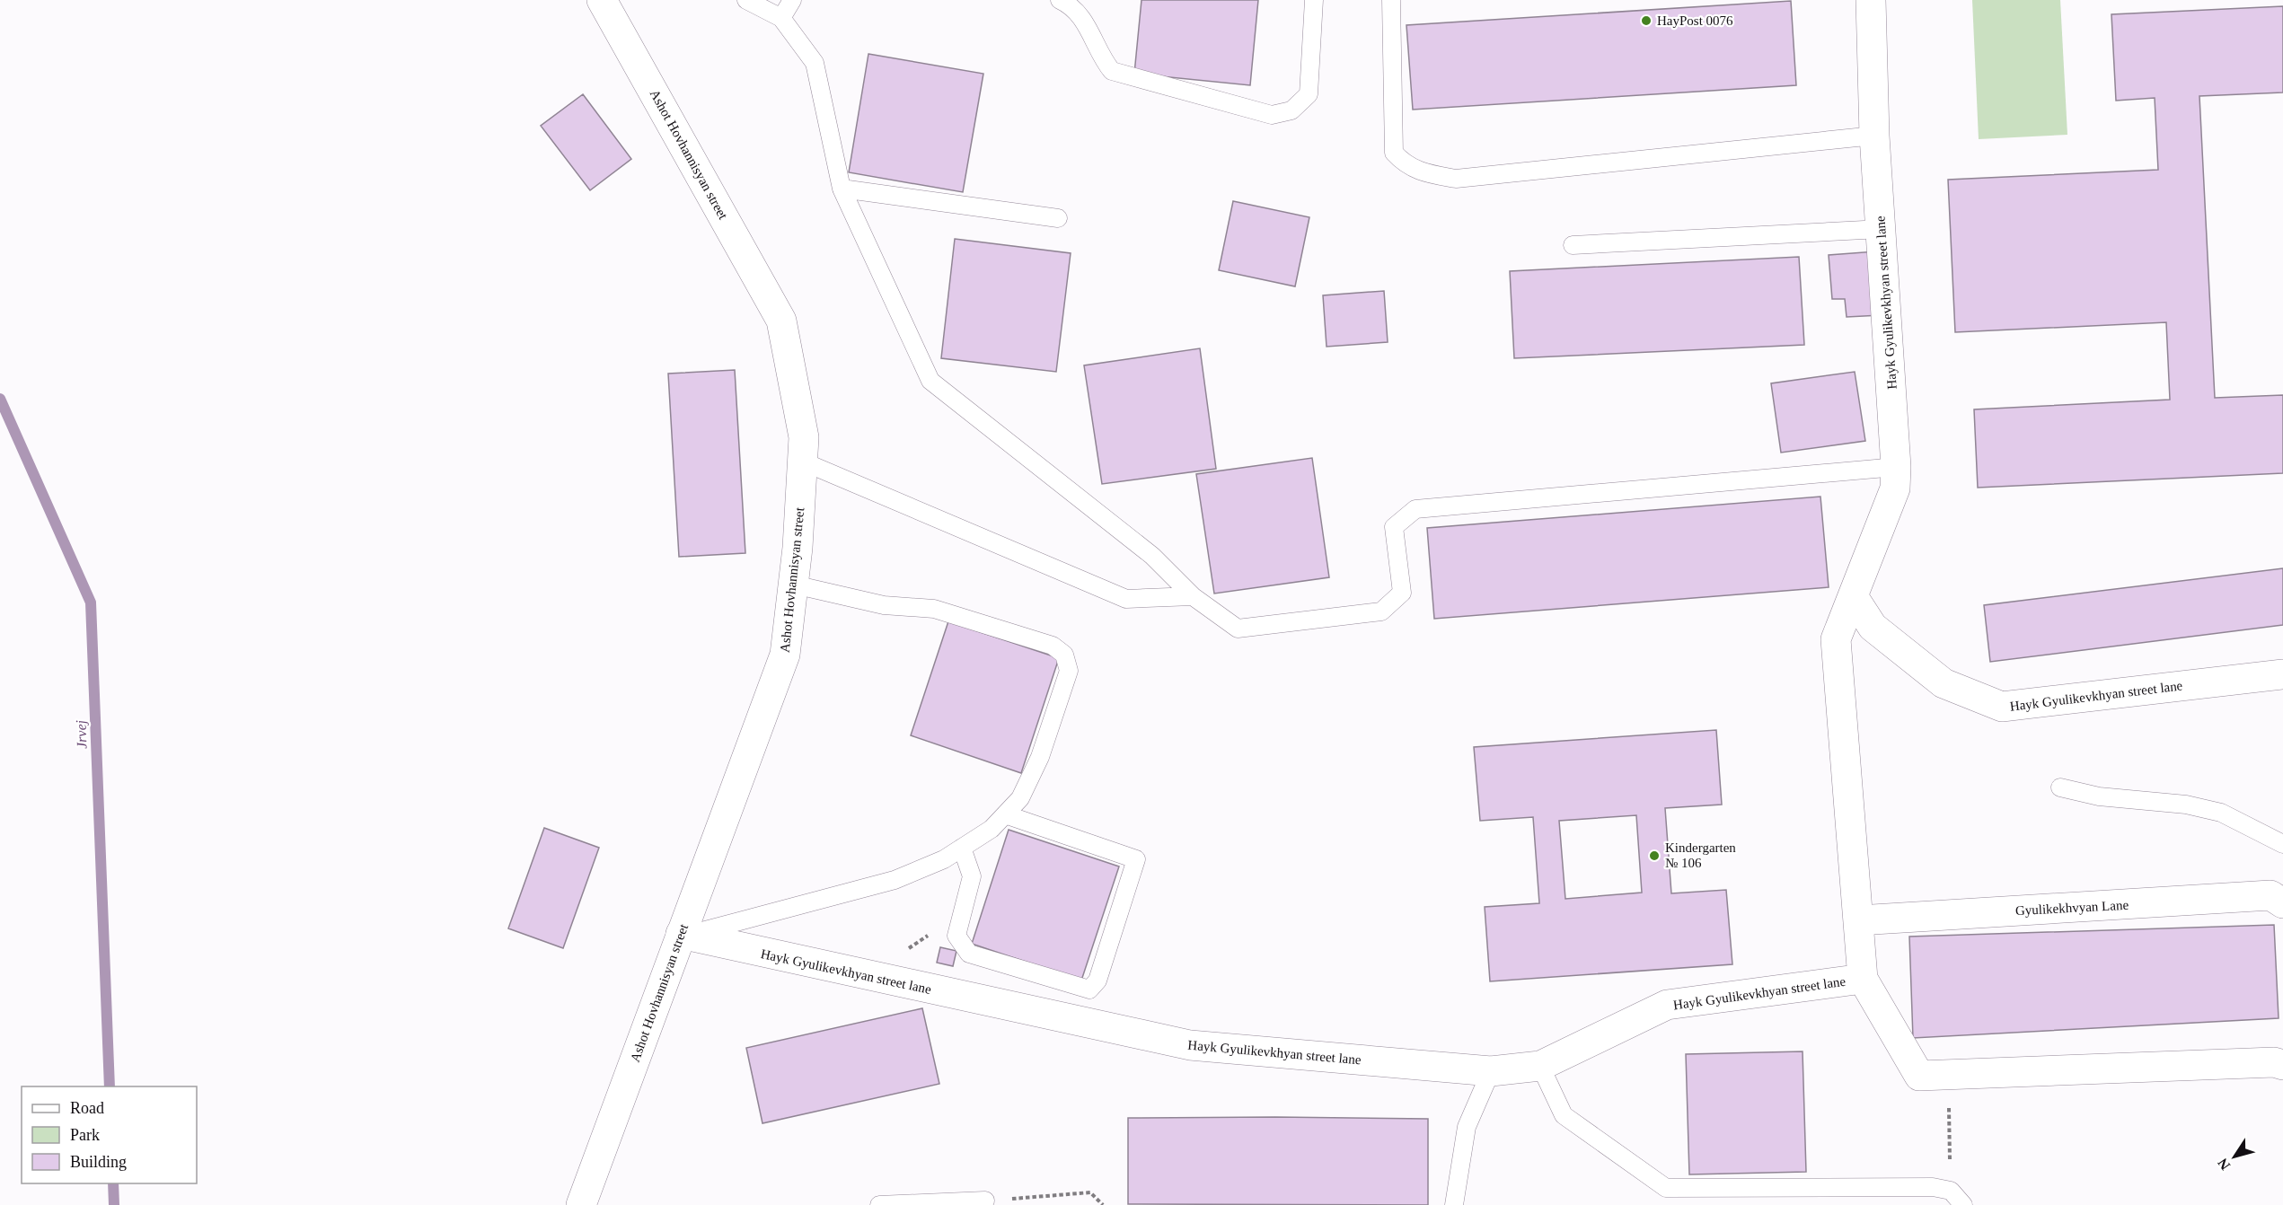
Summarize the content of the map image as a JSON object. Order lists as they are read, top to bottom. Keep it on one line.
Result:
{"streets":{"street":["Ashot Hovhannisyan street","Hayk Gyulikevkhyan street lane","Gyulikekhvyan Lane"]},"crossings":[["Ashot Hovhannisyan street","Hayk Gyulikevkhyan street lane"],["Hayk Gyulikevkhyan street lane","Gyulikekhvyan Lane"]],"water":["Jrvej"],"places":["HayPost 0076","Kindergarten № 106"],"legend":["Road","Park","Building"],"north":"bottom left"}
